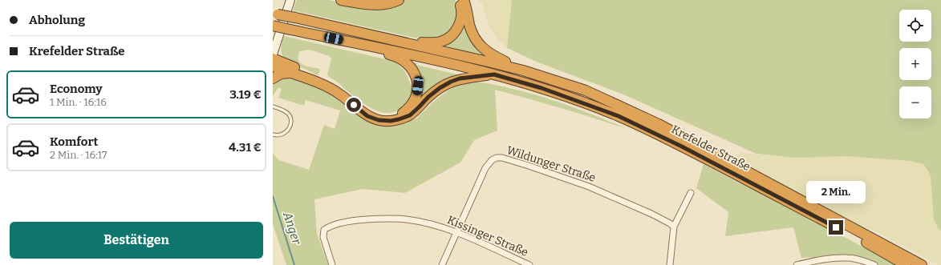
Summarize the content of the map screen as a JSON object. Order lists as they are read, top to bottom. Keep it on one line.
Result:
{"streets":{"highway":["Krefelder Straße"],"street":["Wildunger Straße","Kissinger Straße"]},"crossings":[["Wildunger Straße","Kissinger Straße"]],"water":["Anger"],"page":{"banner":["Abholung","Krefelder Straße"],"map_buttons":["+","−"],"list":[{"name":"Economy","note":"1 Min. · 16:16","value":"3.19 €"},{"name":"Komfort","note":"2 Min. · 16:17","value":"4.31 €"}],"bubble":"2 Min.","buttons":"Bestätigen"}}
